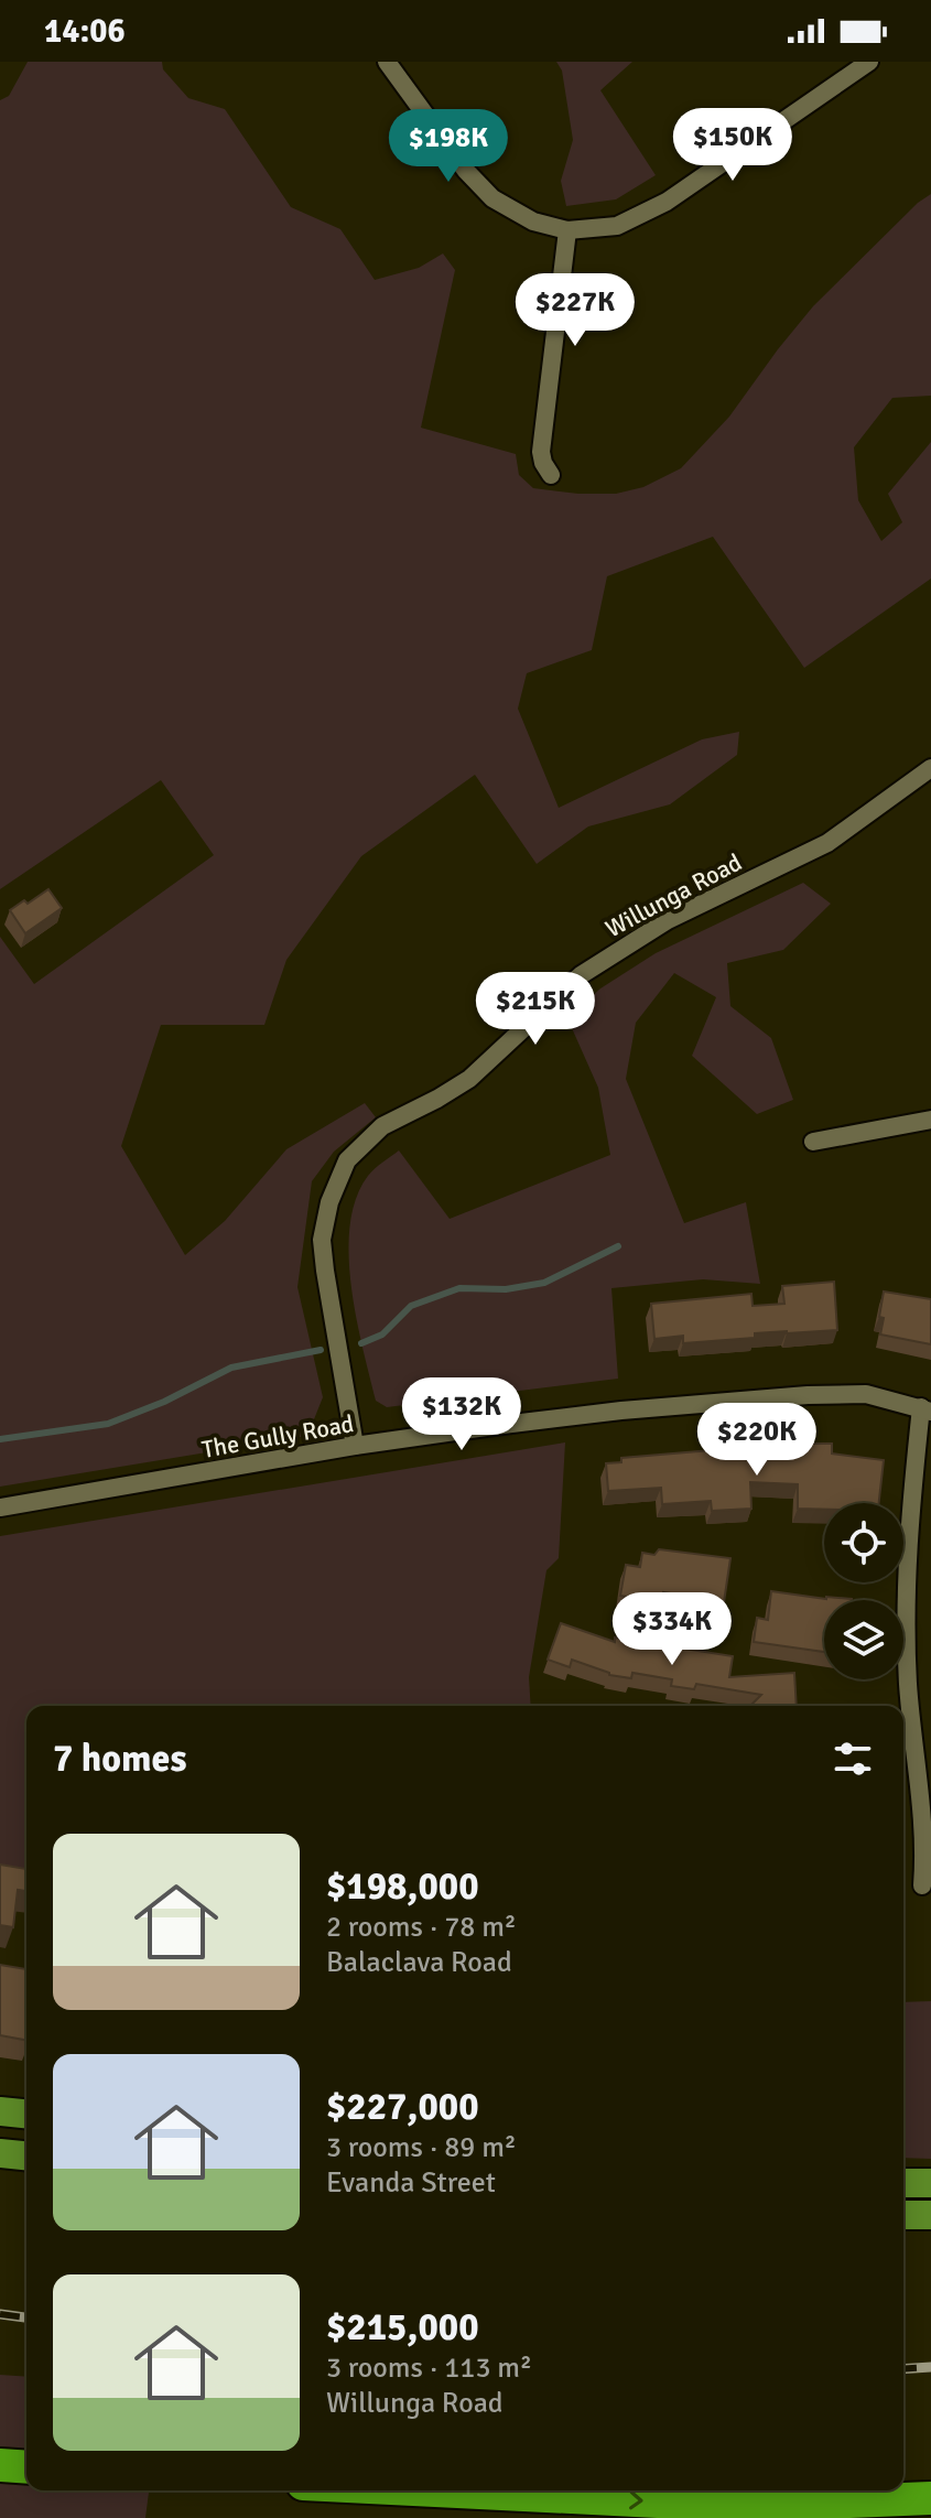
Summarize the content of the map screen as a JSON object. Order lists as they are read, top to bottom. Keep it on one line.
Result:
{"streets":{"street":["Willunga Road","The Gully Road"]},"crossings":[["Willunga Road","The Gully Road"]],"page":{"status":"14:06","price":["$150K","$198K","$227K","$215K","$132K","$220K","$334K"],"heading":"7 homes","list":[{"name":"$198,000","note":"2 rooms · 78 m² · Balaclava Road"},{"name":"$227,000","note":"3 rooms · 89 m² · Evanda Street"},{"name":"$215,000","note":"3 rooms · 113 m² · Willunga Road"}]}}
